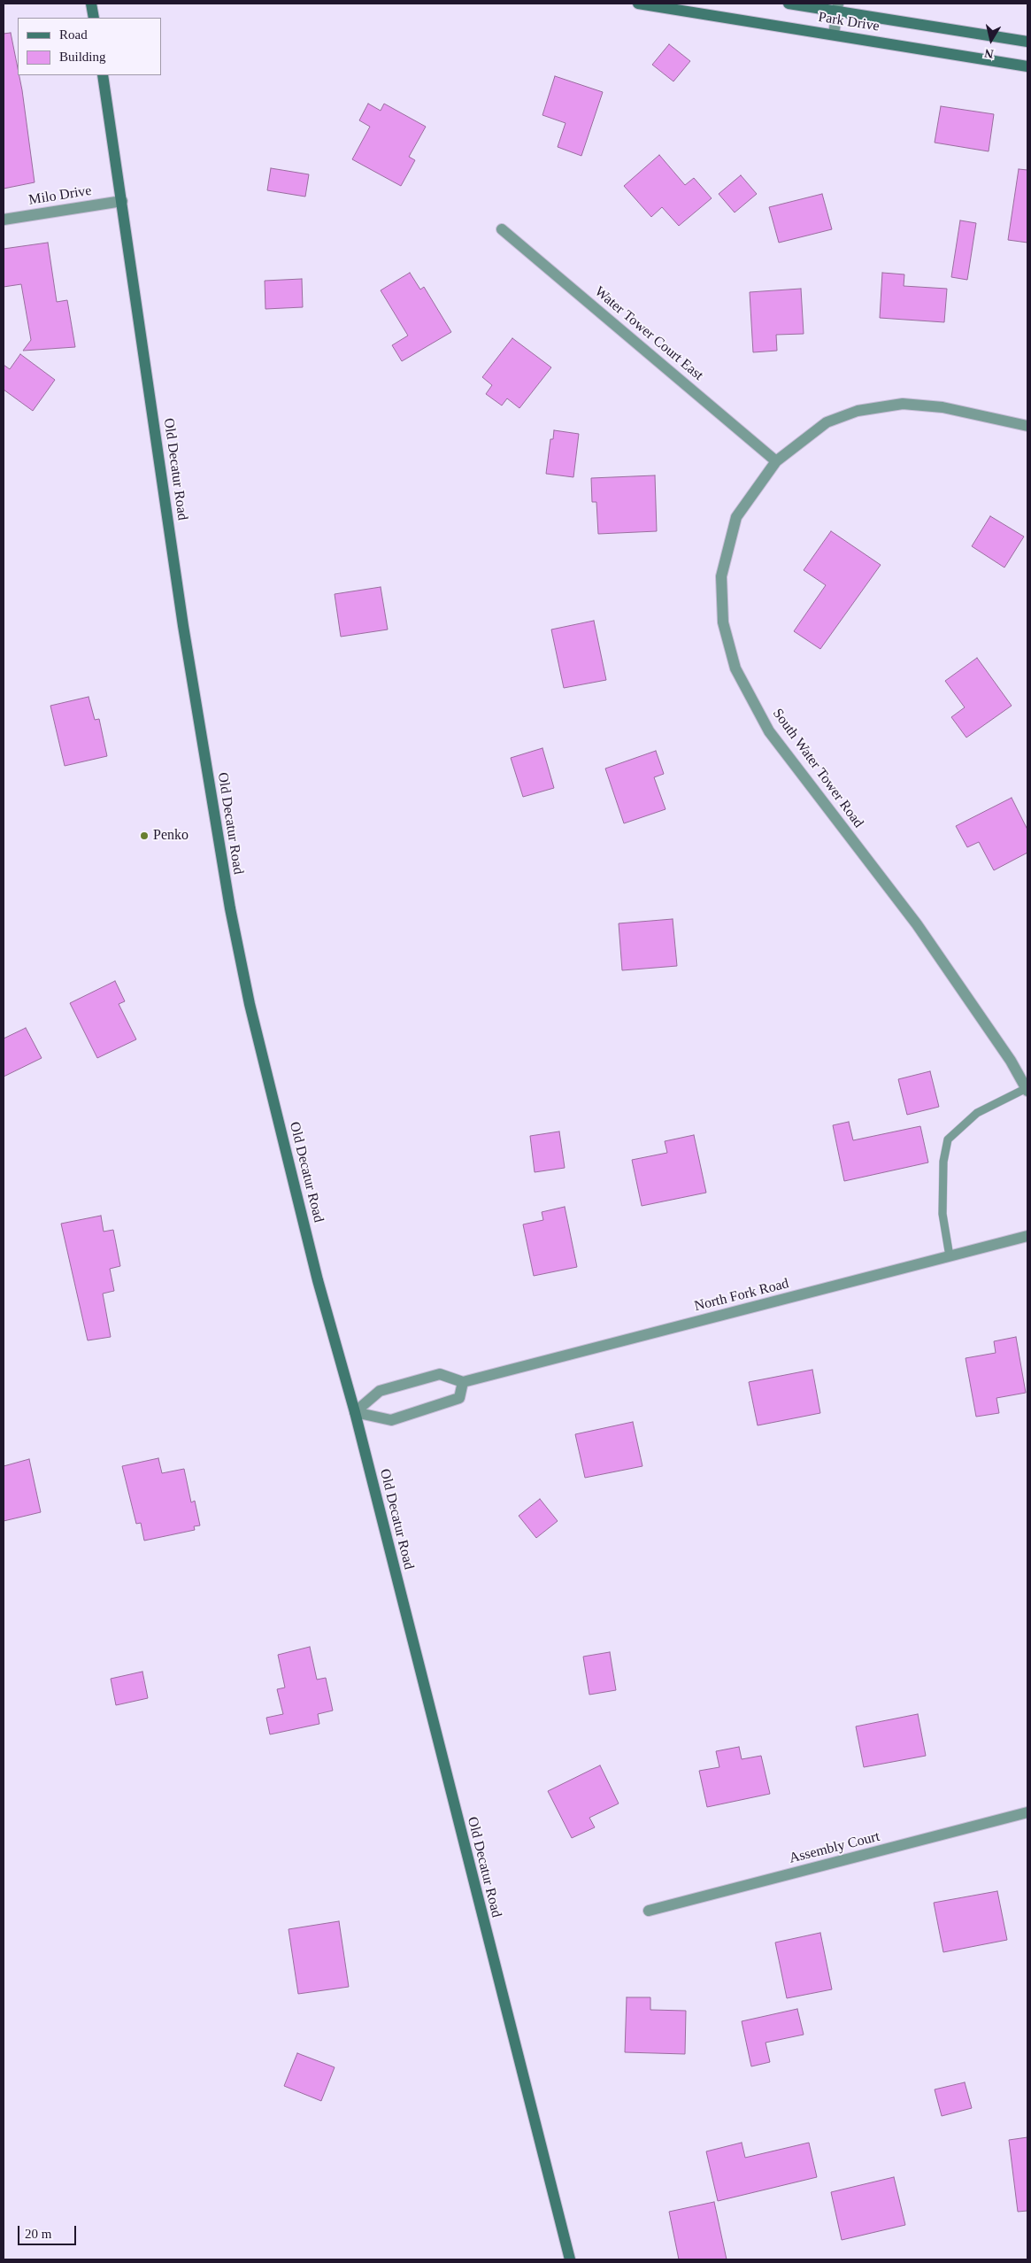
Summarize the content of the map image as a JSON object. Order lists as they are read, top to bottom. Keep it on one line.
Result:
{"streets":{"street":["Park Drive","Milo Drive","Water Tower Court East","Old Decatur Road","South Water Tower Road","North Fork Road","Assembly Court"]},"crossings":[["Milo Drive","Old Decatur Road"],["Water Tower Court East","South Water Tower Road"]],"places":["Penko"],"legend":["Road","Building"],"scale_bar":"20 m","north":"bottom"}
